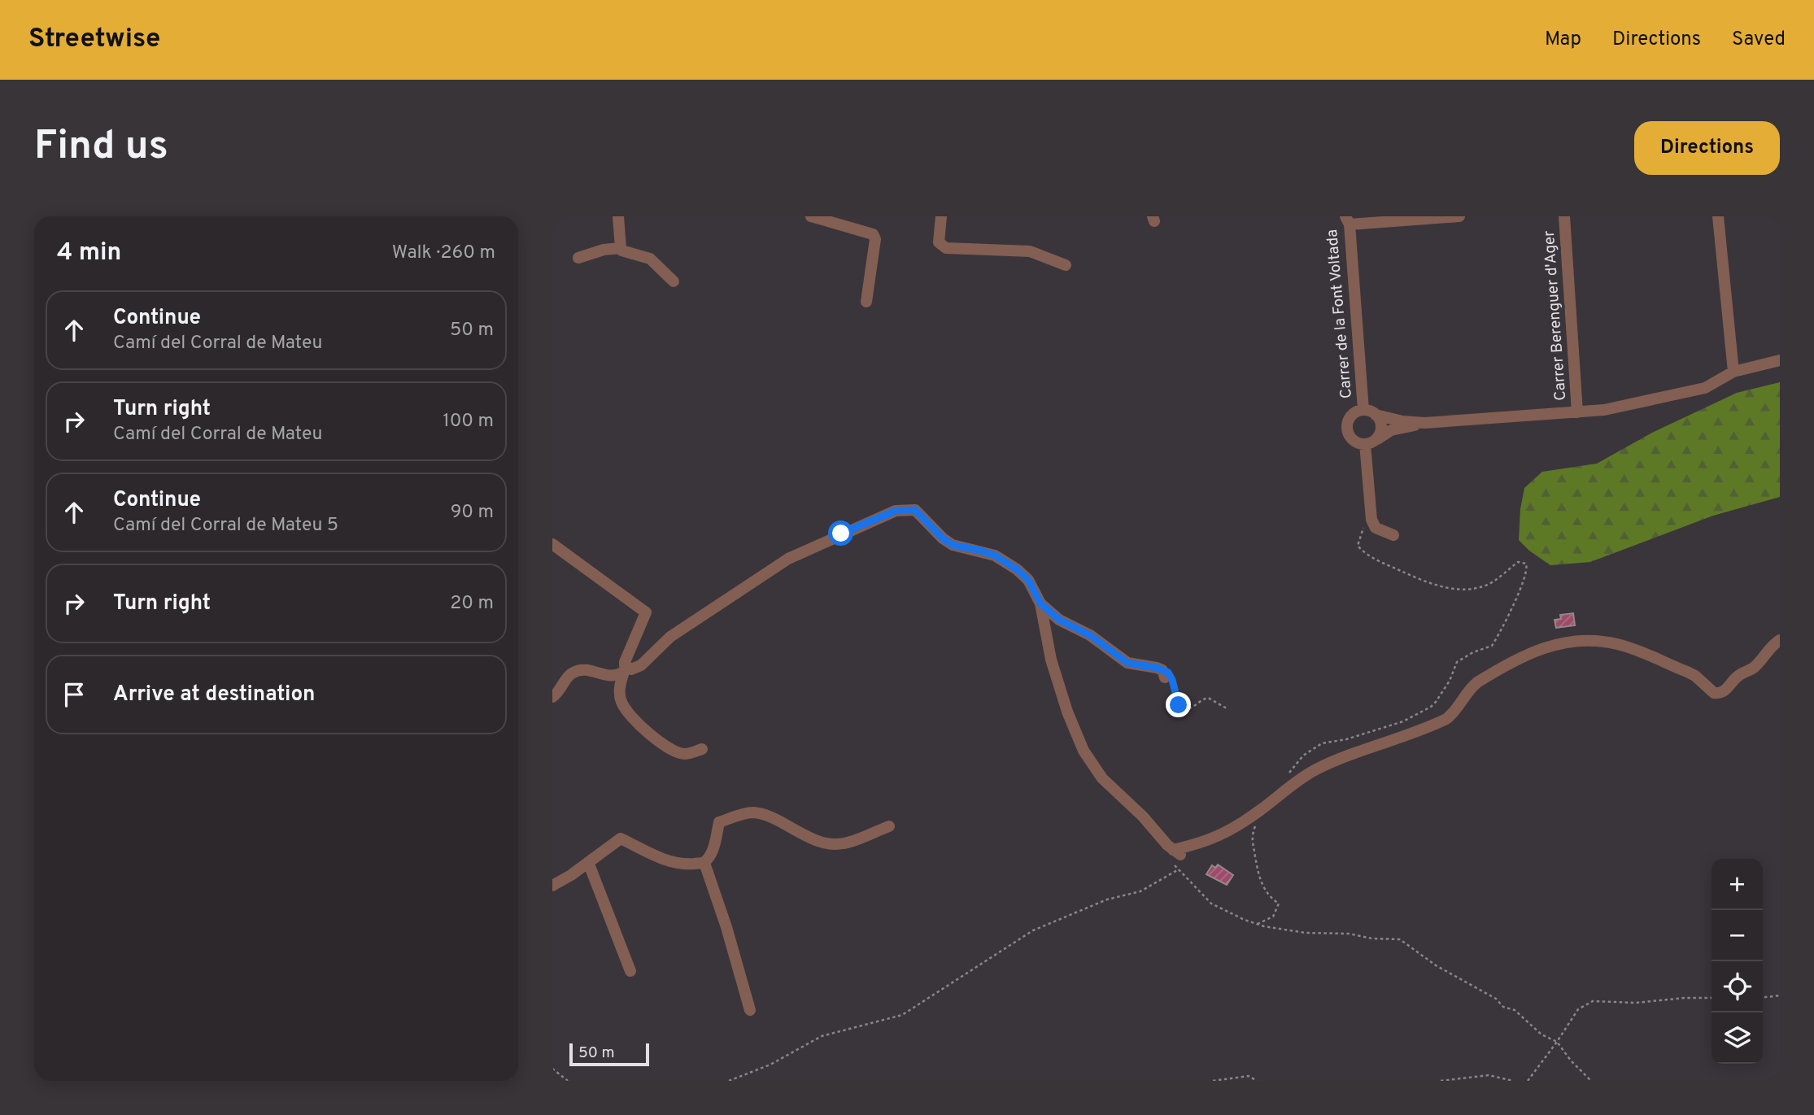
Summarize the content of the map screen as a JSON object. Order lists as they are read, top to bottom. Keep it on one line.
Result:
{"streets":{"street":["Carrer de la Font Voltada","Carrer Berenguer d'Ager"]},"scale_bar":"50 m","page":{"header":"Streetwise","nav":["Map","Directions","Saved"],"buttons":"Directions","title":"Find us","heading":["4 min","Walk · 260 m"],"list":[["Continue","Camí del Corral de Mateu","50 m"],["Turn right","Camí del Corral de Mateu","100 m"],["Continue","Camí del Corral de Mateu 5","90 m"],["Turn right","20 m"],"Arrive at destination"],"map_buttons":["+","−"],"scale":"50 m"}}
